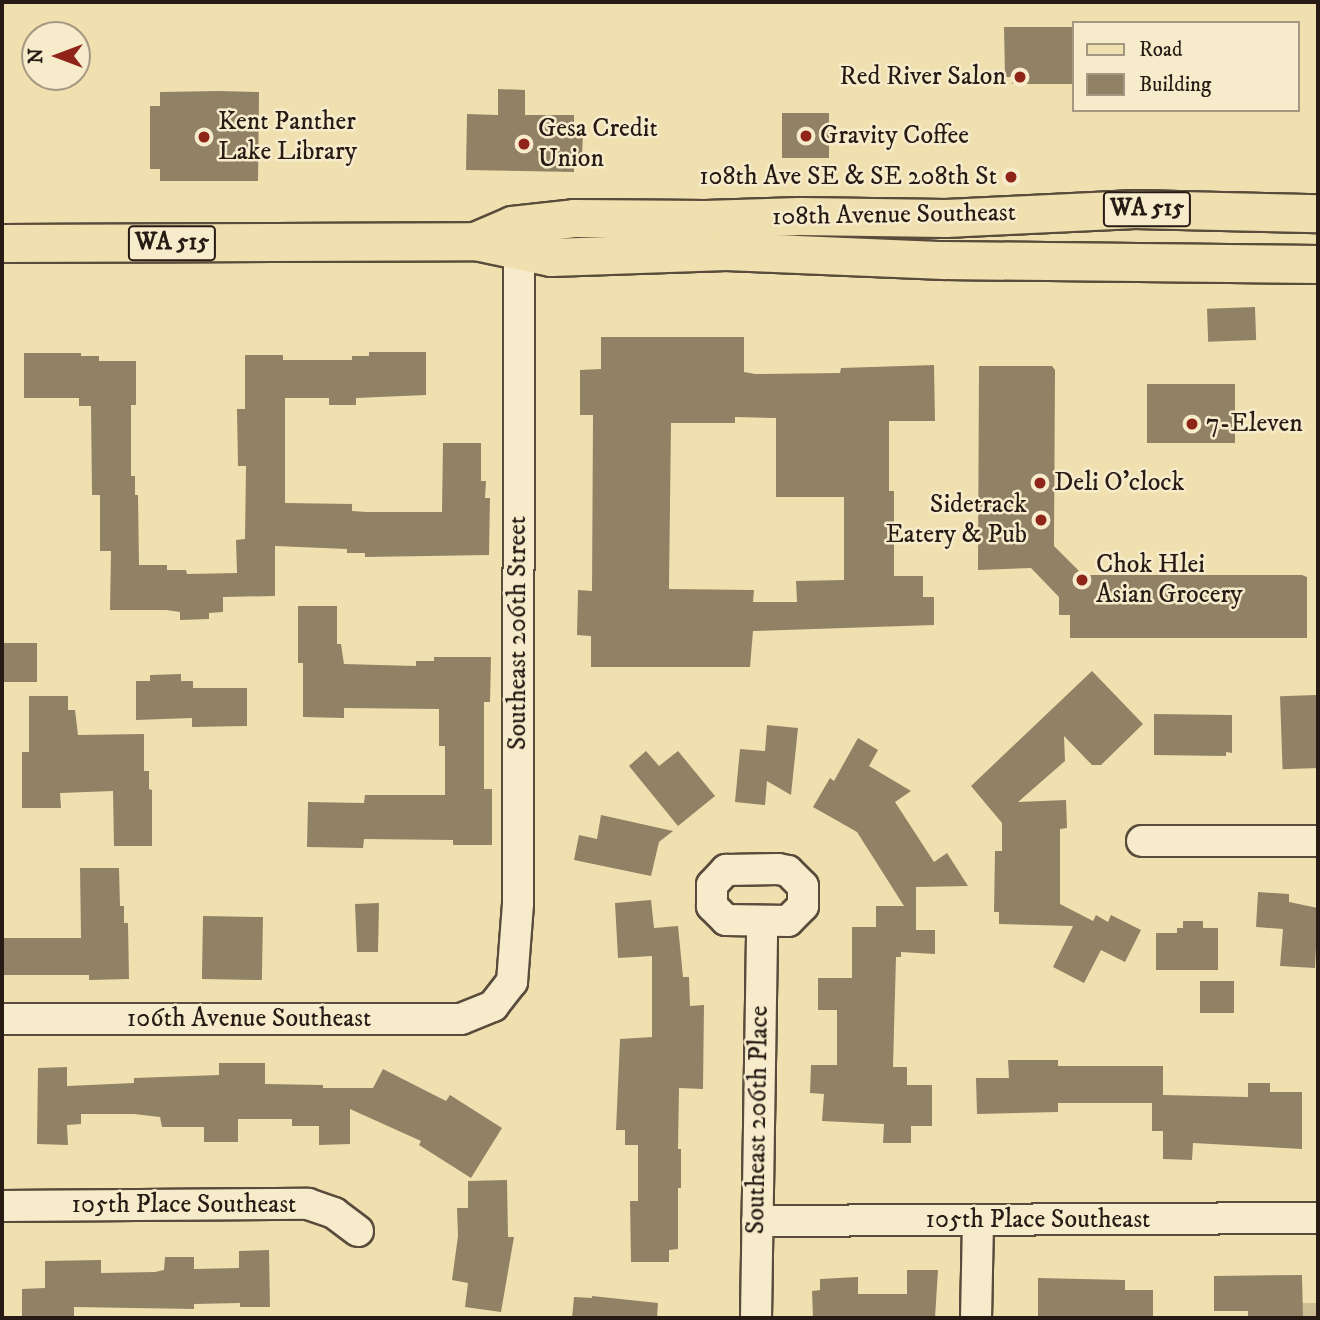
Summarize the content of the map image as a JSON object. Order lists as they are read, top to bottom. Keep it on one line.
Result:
{"streets":{"main road":["WA 515","108th Avenue Southeast"],"street":["Southeast 206th Street","106th Avenue Southeast","Southeast 206th Place","105th Place Southeast"]},"crossings":[["108th Avenue Southeast","Southeast 206th Street"],["Southeast 206th Street","106th Avenue Southeast"],["Southeast 206th Place","105th Place Southeast"]],"places":["Red River Salon","Gravity Coffee","Kent Panther Lake Library","Gesa Credit Union","108th Ave SE & SE 208th St","7-Eleven","Deli O'clock","Sidetrack Eatery & Pub","Chok Hlei Asian Grocery"],"legend":["Road","Building"],"north":"left"}
